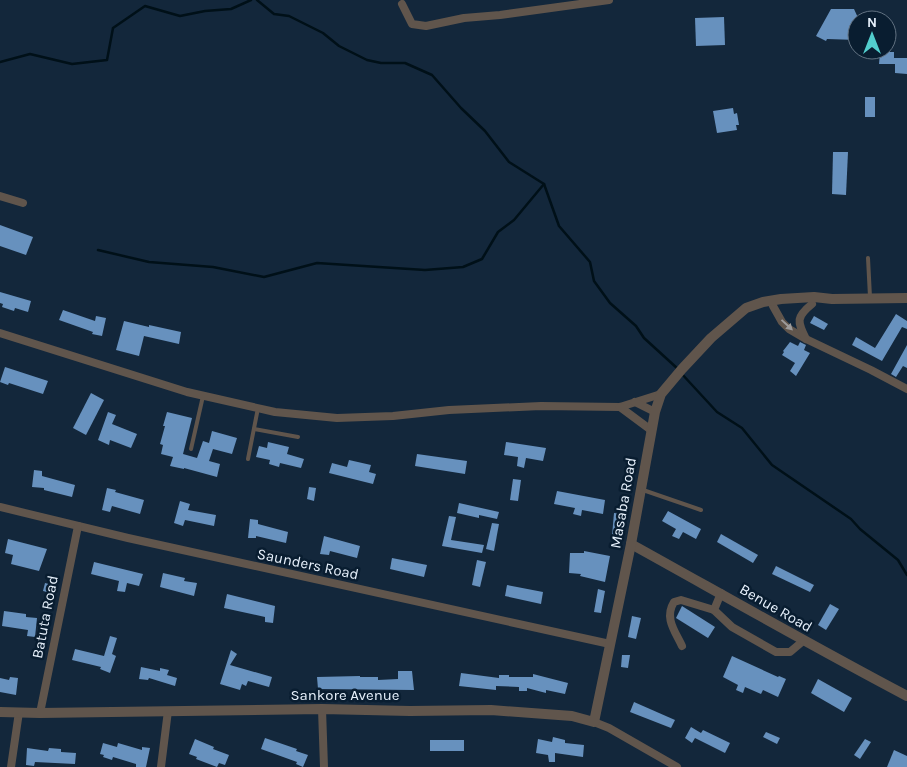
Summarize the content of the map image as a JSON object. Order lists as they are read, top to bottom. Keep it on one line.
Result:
{"streets":{"street":["Masaba Road","Saunders Road","Benue Road","Batuta Road","Sankore Avenue"]},"crossings":[["Masaba Road","Saunders Road"],["Masaba Road","Benue Road"],["Masaba Road","Sankore Avenue"],["Saunders Road","Batuta Road"],["Batuta Road","Sankore Avenue"]],"north":"top"}
